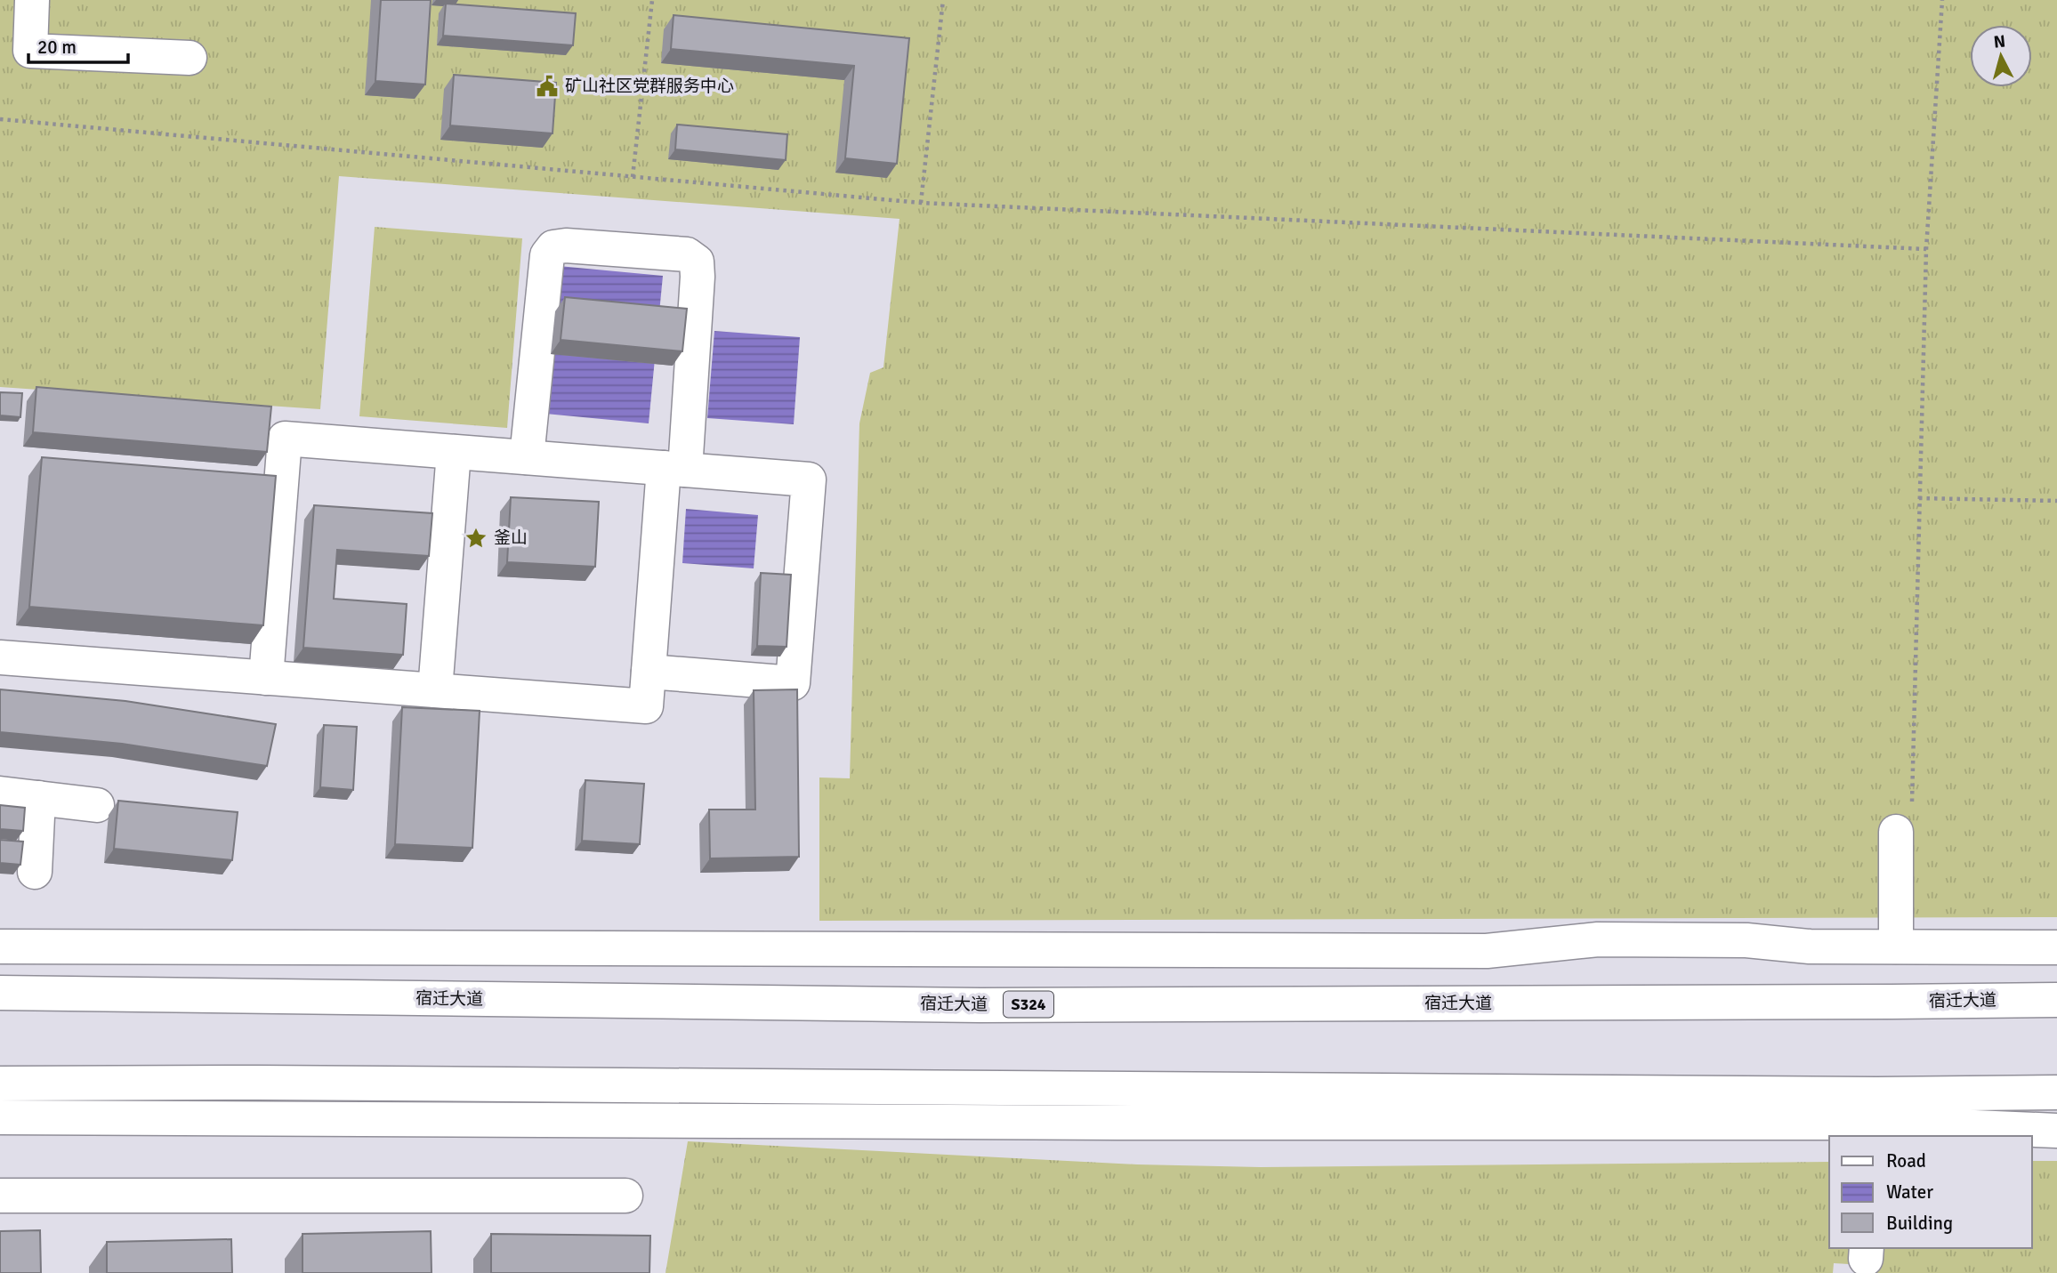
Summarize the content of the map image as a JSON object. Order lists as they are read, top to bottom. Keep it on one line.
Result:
{"streets":{"main road":["宿迁大道","S324"]},"places":{"public building":["矿山社区党群服务中心"],"place":["釜山"]},"legend":["Road","Water","Building"],"scale_bar":"20 m","north":"top"}
